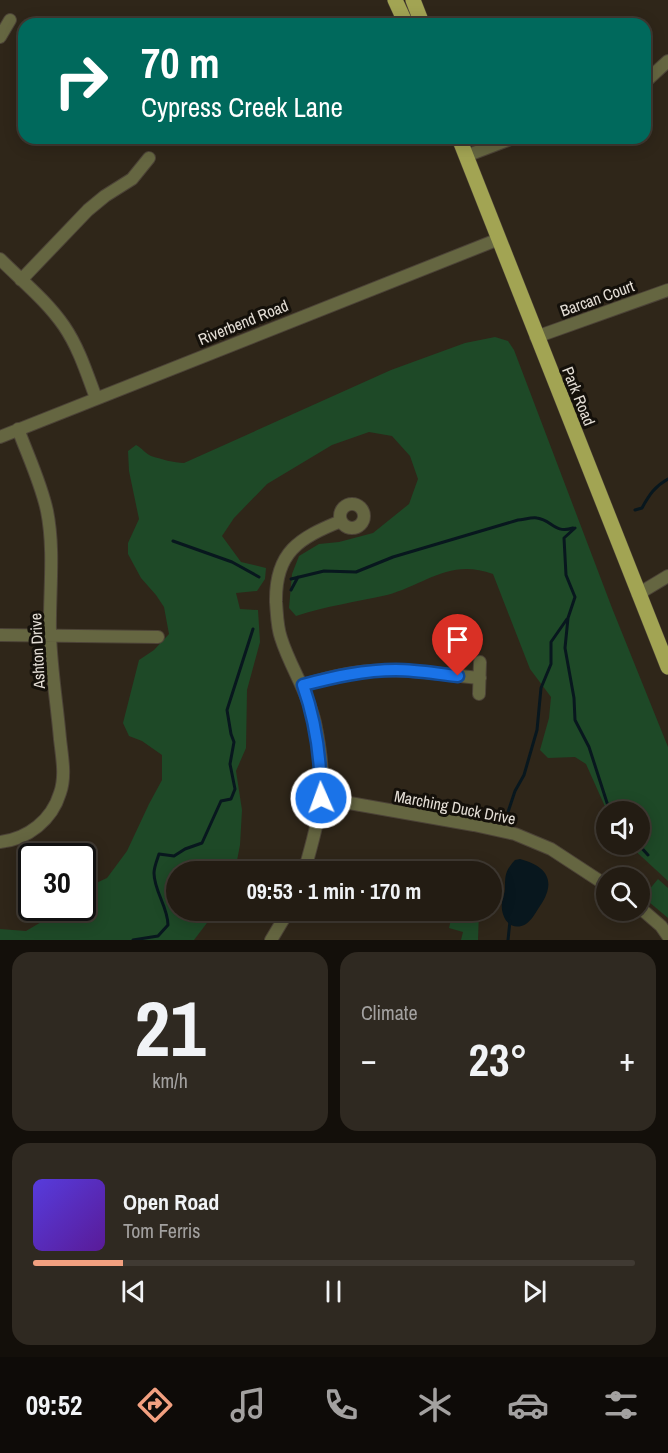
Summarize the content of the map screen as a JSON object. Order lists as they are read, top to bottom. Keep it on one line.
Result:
{"streets":{"main road":["Park Road"],"street":["Barcan Court","Riverbend Road","Ashton Drive","Marching Duck Drive"]},"crossings":[["Barcan Court","Park Road"],["Riverbend Road","Park Road"],["Riverbend Road","Ashton Drive"]],"page":{"turn":["70 m","Cypress Creek Lane"],"limit":"30","trip":"09:53 · 1 min · 170 m","tile":[["21","km/h"],"Climate"],"heat":["−","23°","+"],"song":["Open Road","Tom Ferris"],"tabs":"09:52"}}
